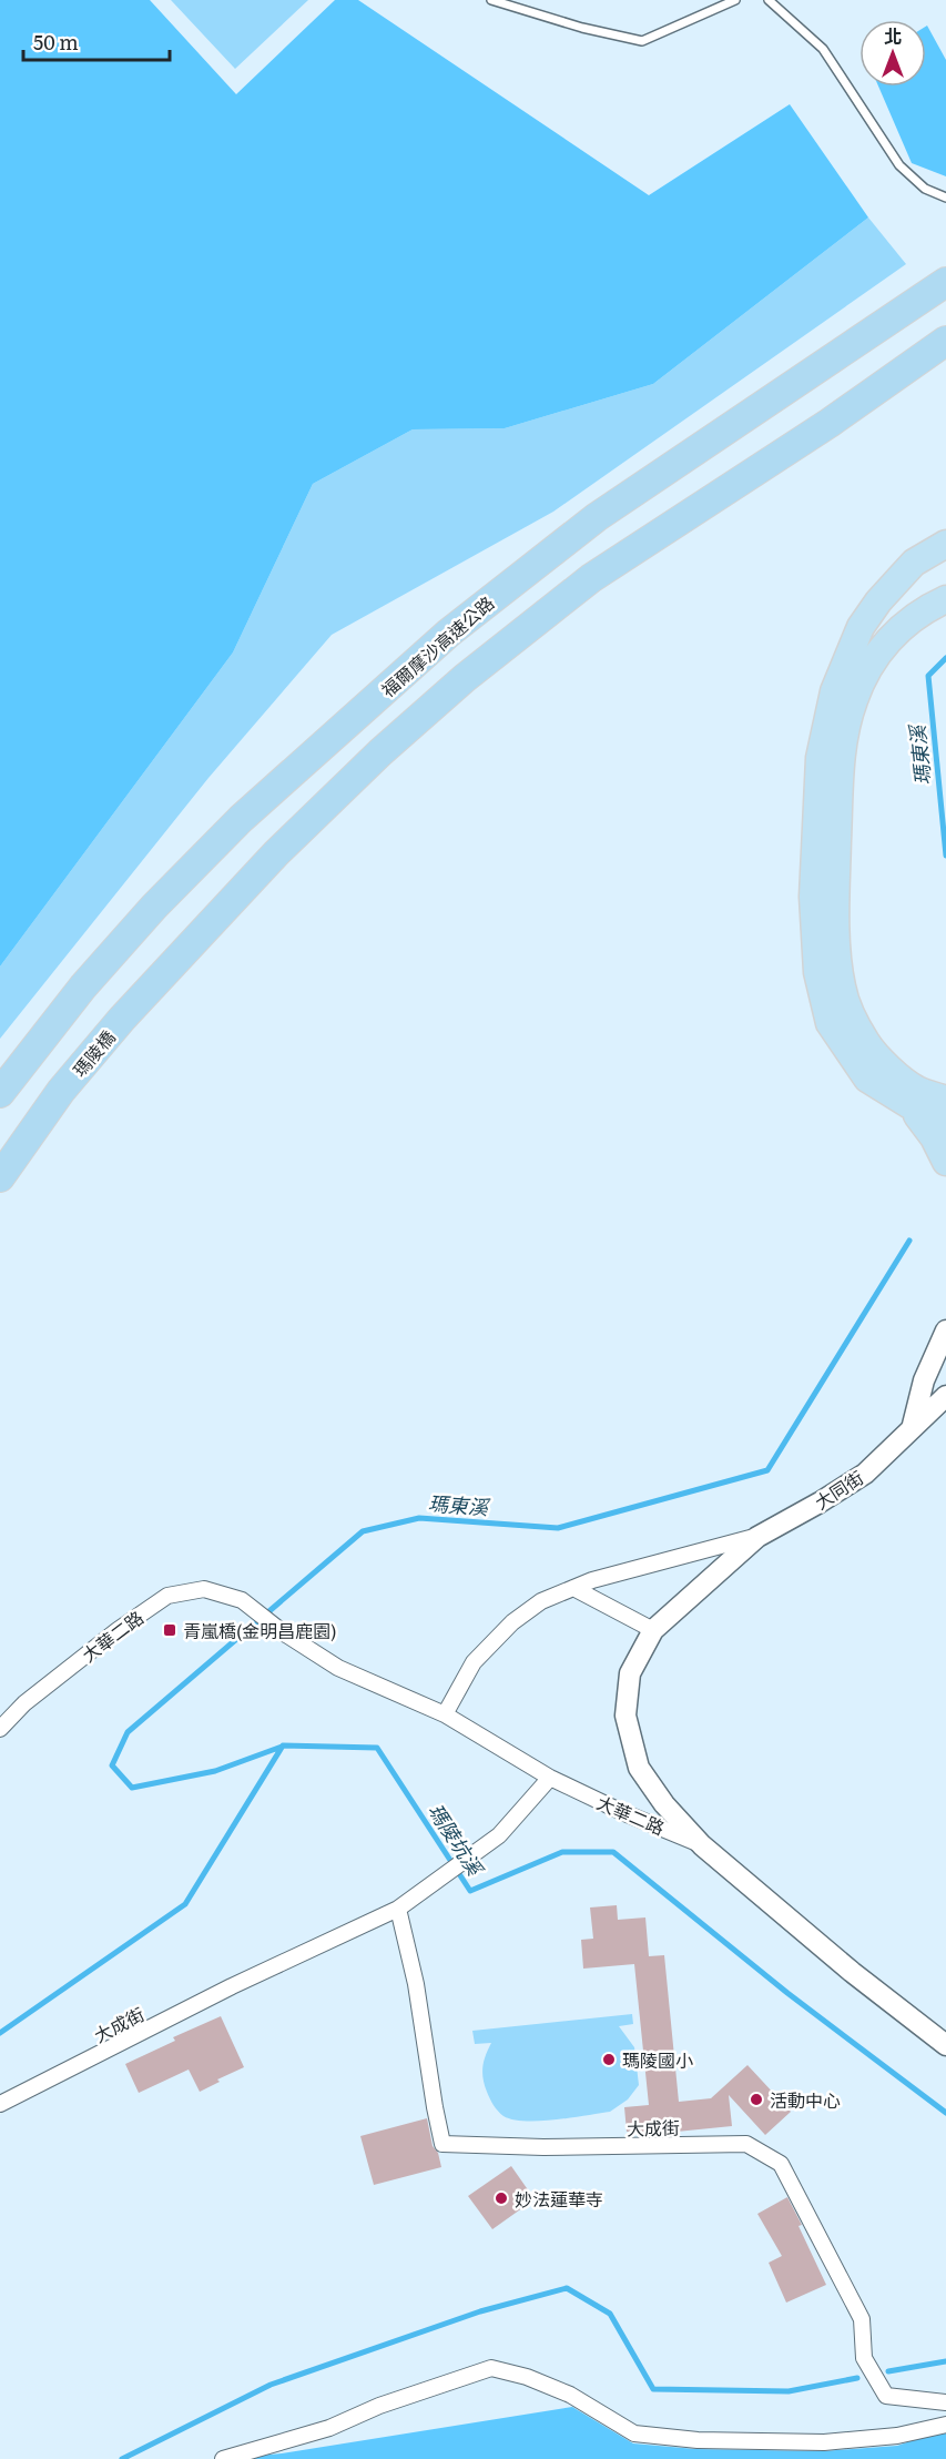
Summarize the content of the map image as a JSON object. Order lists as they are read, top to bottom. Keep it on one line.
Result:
{"streets":{"highway":["福爾摩沙高速公路","瑪陵橋"],"street":["大同街","大華二路","大成街"]},"crossings":[["大同街","大華二路"],["大華二路","大成街"]],"water":["瑪東溪","瑪陵坑溪"],"places":{"transit":["青嵐橋(金明昌鹿園)"],"other":["瑪陵國小","活動中心","妙法蓮華寺"]},"scale_bar":"50 m","north":"top"}
